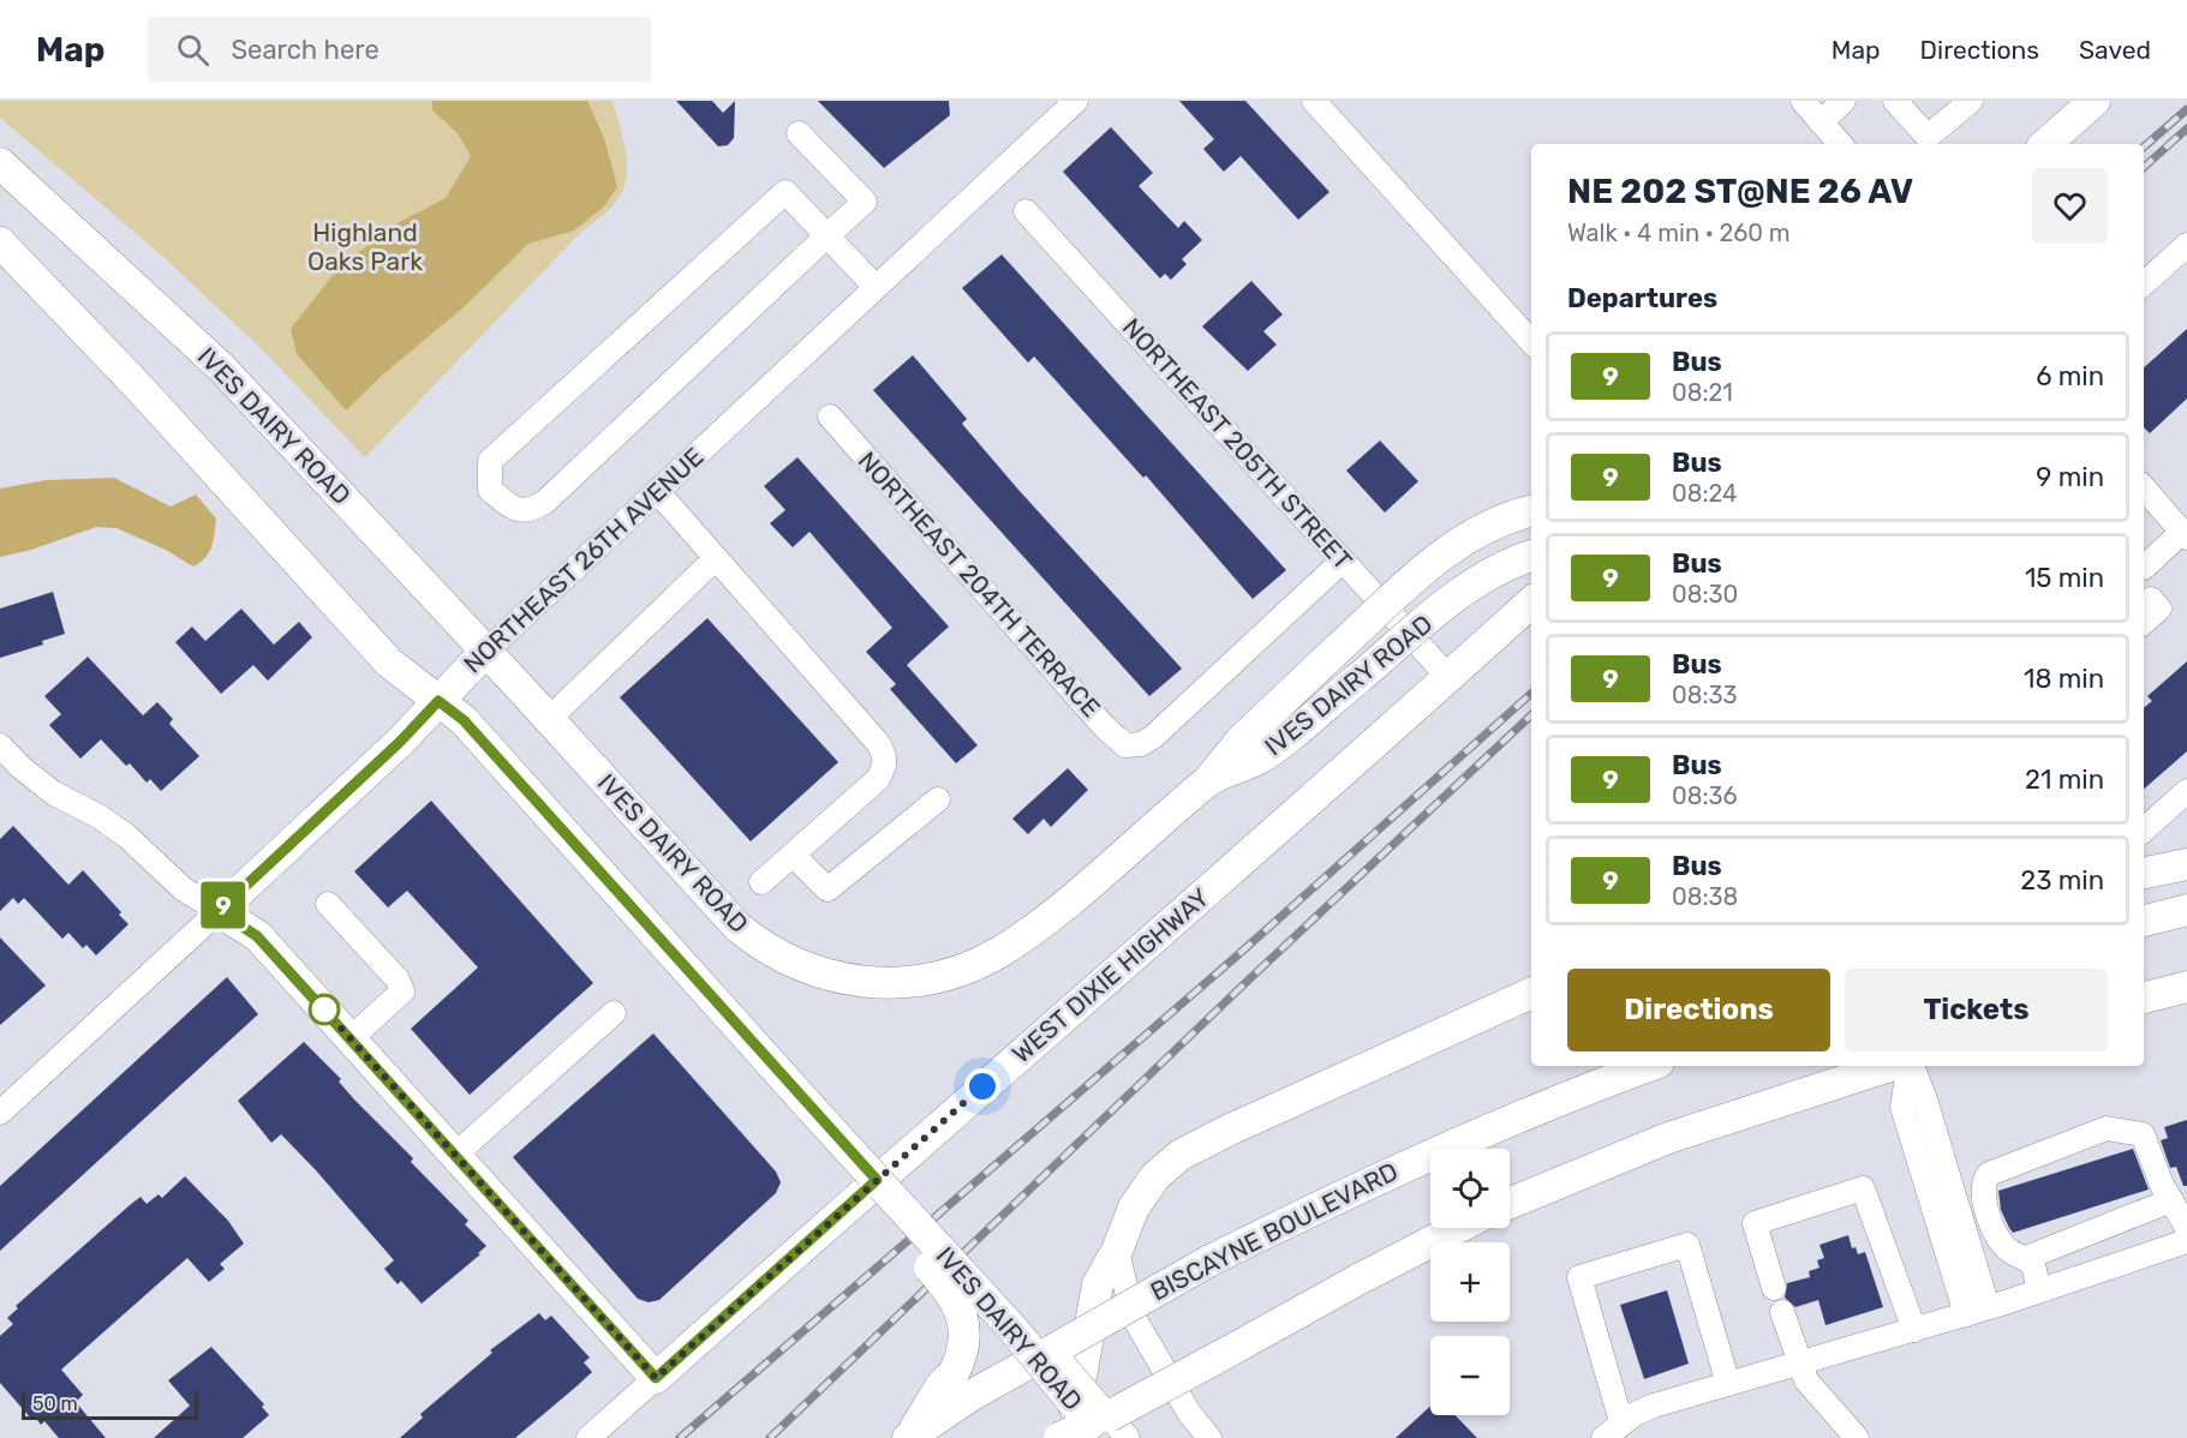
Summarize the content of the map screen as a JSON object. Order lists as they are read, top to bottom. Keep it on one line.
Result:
{"streets":{"main road":["IVES DAIRY ROAD","NORTHEAST 26TH AVENUE","WEST DIXIE HIGHWAY","BISCAYNE BOULEVARD"],"street":["NORTHEAST 205TH STREET","NORTHEAST 204TH TERRACE"]},"crossings":[["IVES DAIRY ROAD","NORTHEAST 26TH AVENUE"],["IVES DAIRY ROAD","BISCAYNE BOULEVARD"],["NORTHEAST 205TH STREET","NORTHEAST 204TH TERRACE"],["NORTHEAST 205TH STREET","WEST DIXIE HIGHWAY"]],"parks":["Highland Oaks Park"],"lines":["bus line 9"],"scale_bar":"50 m","page":{"header":"Map","search":"Search here","nav":["Map","Directions","Saved"],"on_map":"9","heading":[["NE 202 ST@NE 26 AV","Walk · 4 min · 260 m"],"Departures"],"list":[{"mark":"9","name":"Bus","note":"08:21","value":"6 min"},{"mark":"9","name":"Bus","note":"08:24","value":"9 min"},{"mark":"9","name":"Bus","note":"08:30","value":"15 min"},{"mark":"9","name":"Bus","note":"08:33","value":"18 min"},{"mark":"9","name":"Bus","note":"08:36","value":"21 min"},{"mark":"9","name":"Bus","note":"08:38","value":"23 min"}],"buttons":["Directions","Tickets"],"map_buttons":["+","−"],"scale":"50 m"}}
